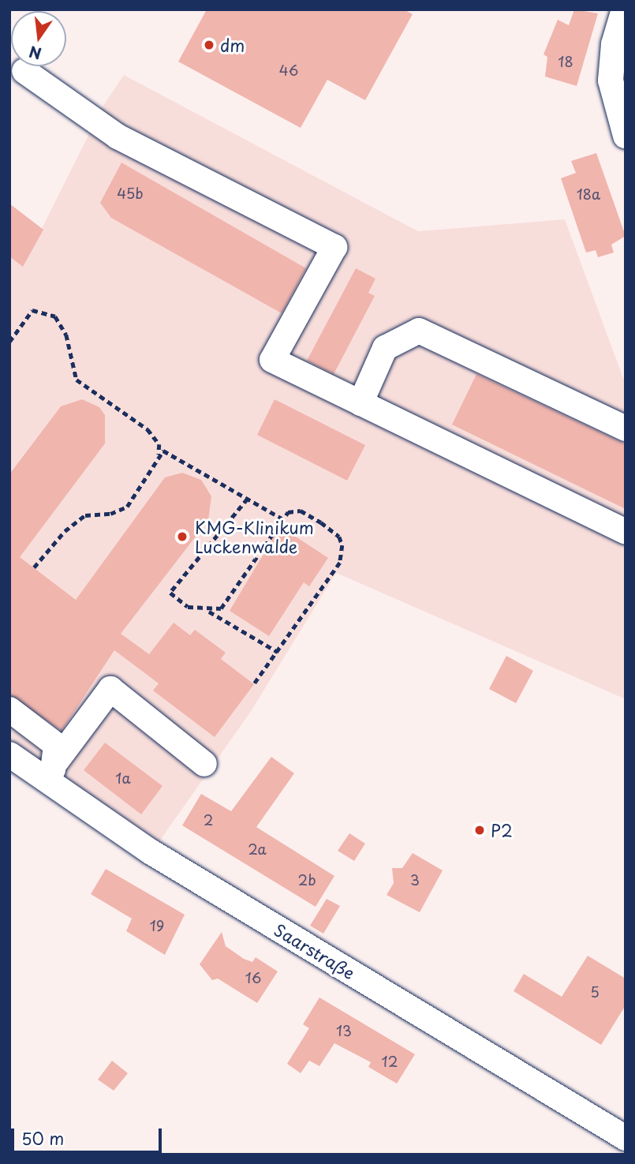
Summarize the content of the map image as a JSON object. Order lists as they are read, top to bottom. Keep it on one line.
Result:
{"streets":{"street":["Saarstraße"]},"places":["dm","KMG-Klinikum Luckenwalde","P2"],"house_numbers":["18","46","45b","18a","1a","2","2a","2b","3","19","16","5","13","12"],"scale_bar":"50 m","north":"bottom"}
